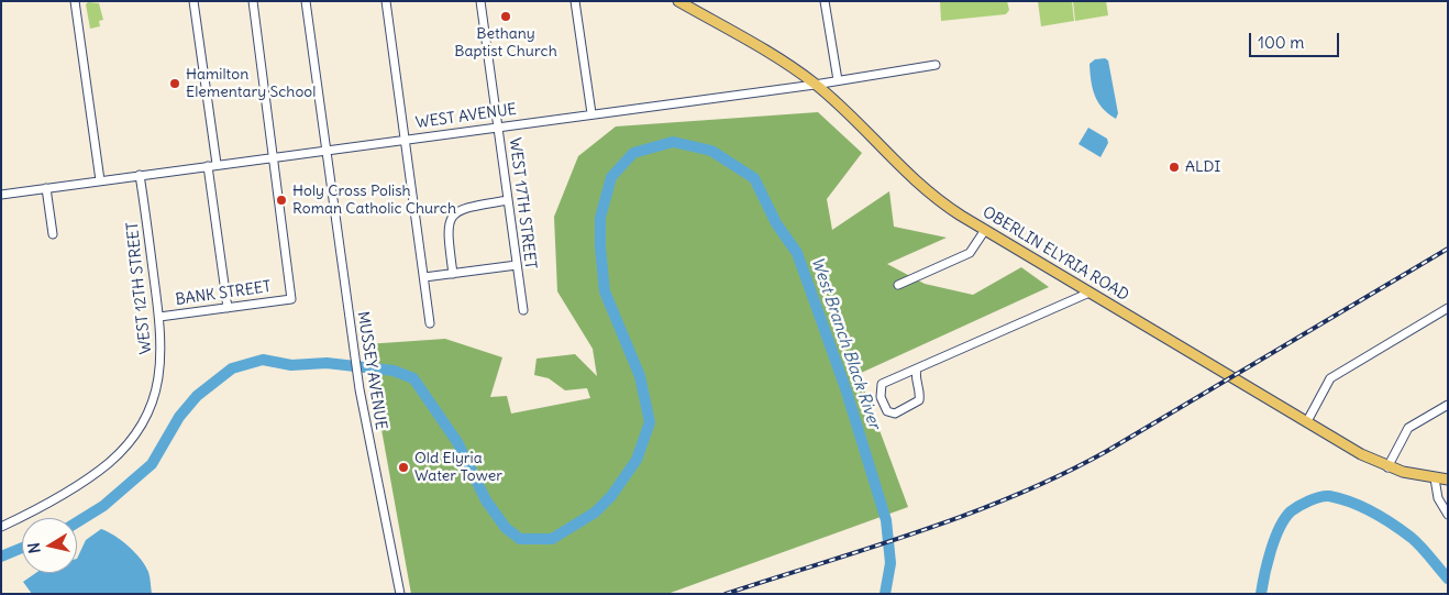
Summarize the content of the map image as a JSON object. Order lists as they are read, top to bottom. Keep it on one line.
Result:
{"streets":{"main road":["OBERLIN ELYRIA ROAD"],"street":["WEST AVENUE","WEST 17TH STREET","WEST 12TH STREET","BANK STREET","MUSSEY AVENUE"]},"crossings":[["WEST AVENUE","WEST 17TH STREET"],["WEST AVENUE","OBERLIN ELYRIA ROAD"],["WEST AVENUE","WEST 12TH STREET"],["WEST AVENUE","BANK STREET"],["WEST AVENUE","MUSSEY AVENUE"],["WEST 12TH STREET","BANK STREET"]],"water":["West Branch Black River"],"places":["Bethany Baptist Church","Hamilton Elementary School","ALDI","Holy Cross Polish Roman Catholic Church","Old Elyria Water Tower"],"scale_bar":"100 m","north":"left"}
